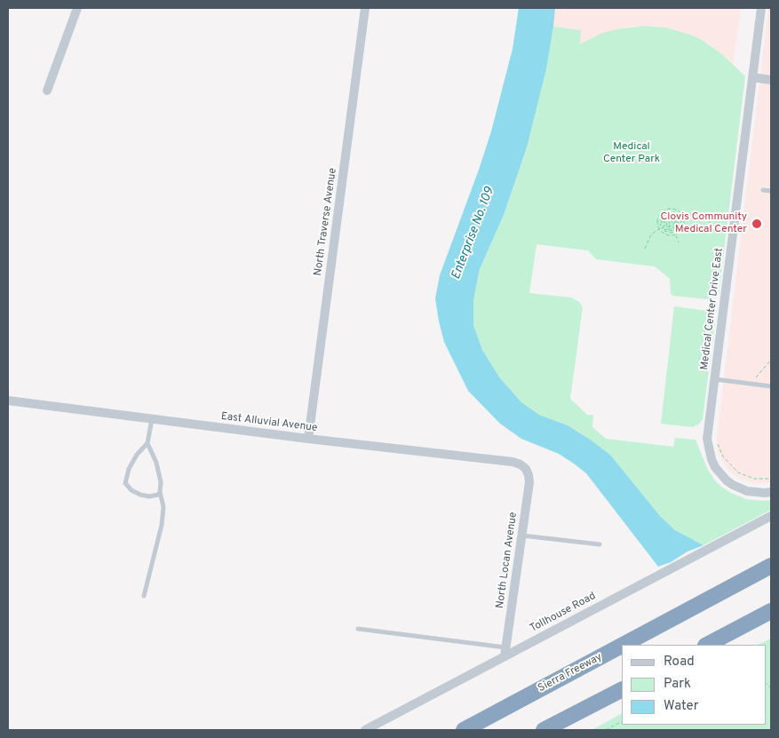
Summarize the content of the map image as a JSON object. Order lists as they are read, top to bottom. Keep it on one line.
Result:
{"streets":{"highway":["Sierra Freeway"],"street":["North Traverse Avenue","Medical Center Drive East","East Alluvial Avenue","North Locan Avenue","Tollhouse Road"]},"crossings":[["North Traverse Avenue","East Alluvial Avenue"],["East Alluvial Avenue","North Locan Avenue"],["North Locan Avenue","Tollhouse Road"]],"water":["Enterprise No. 109"],"parks":["Medical Center Park"],"places":["Clovis Community Medical Center"],"legend":["Road","Park","Water"]}
